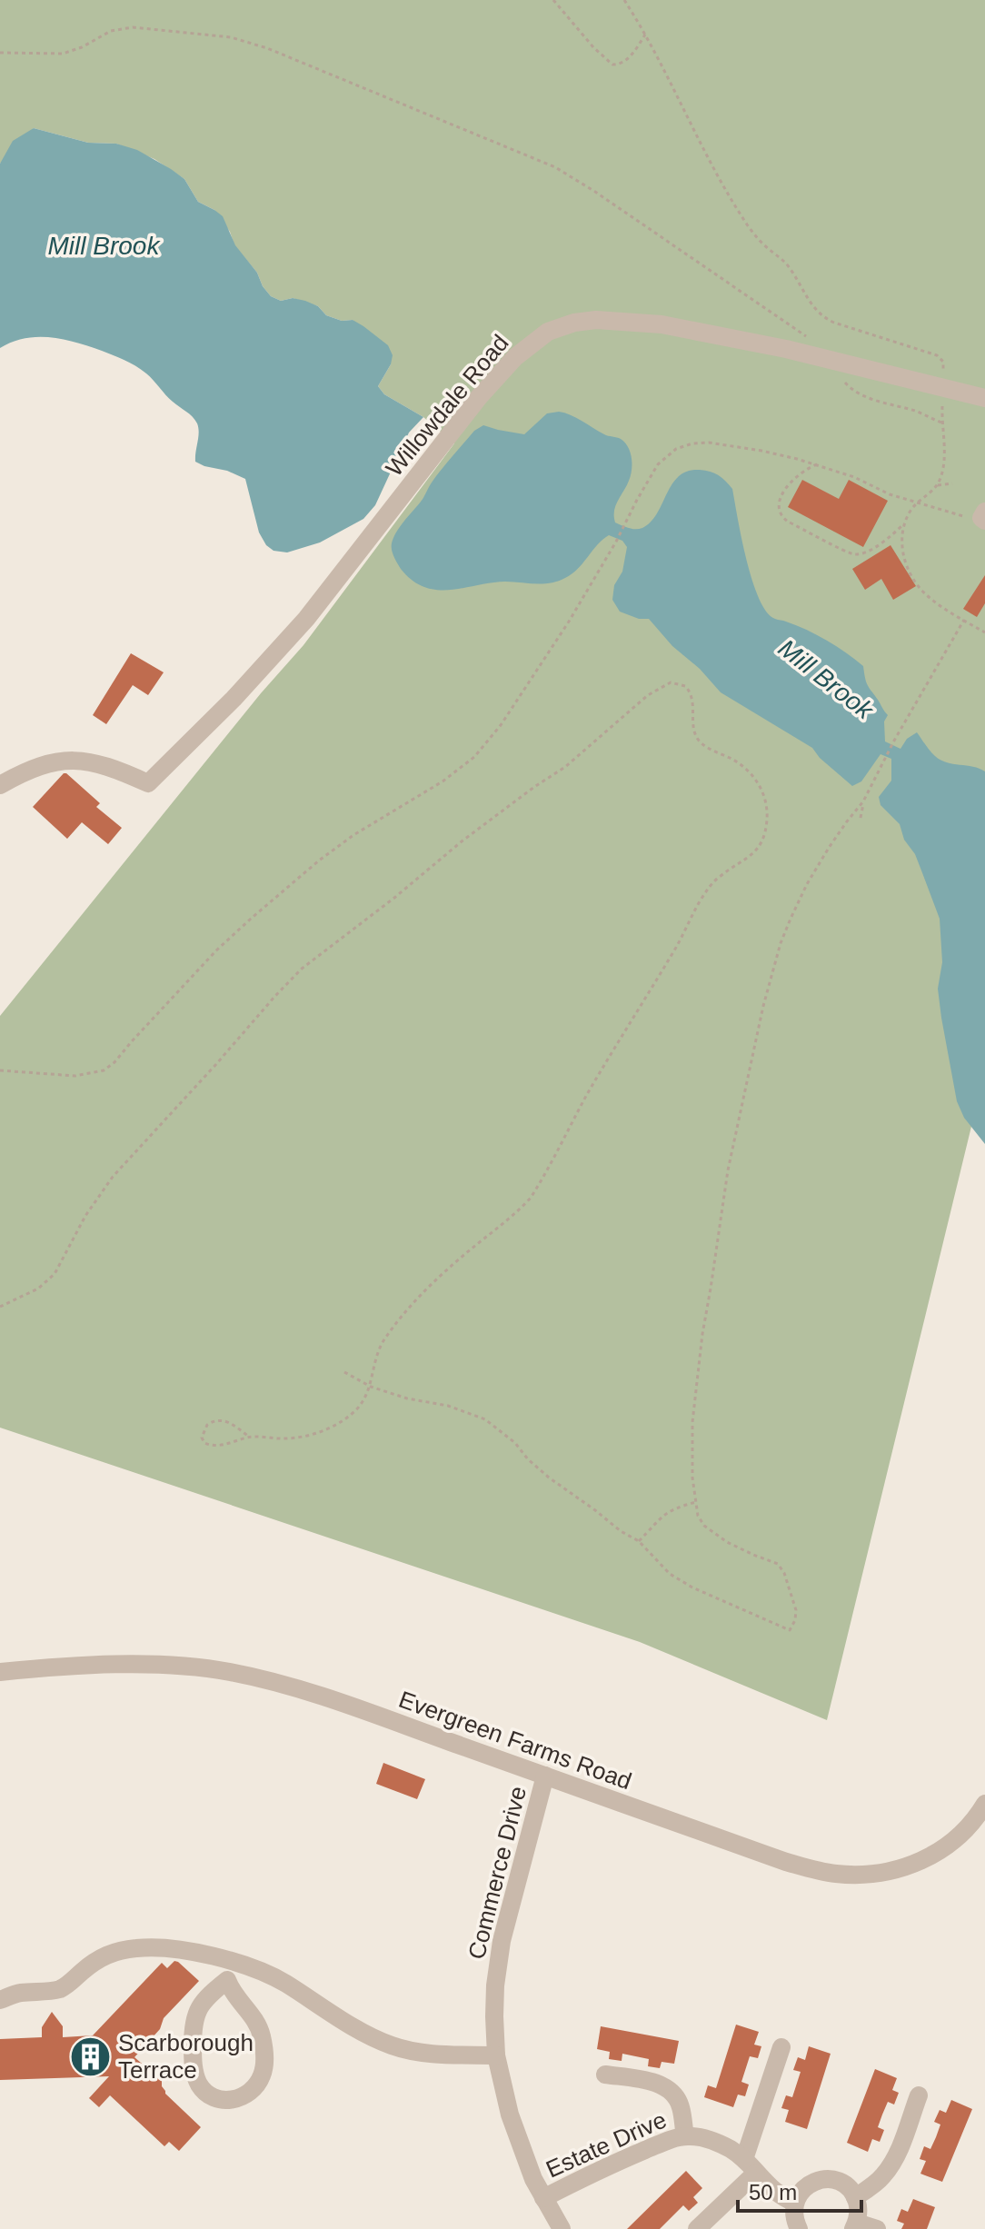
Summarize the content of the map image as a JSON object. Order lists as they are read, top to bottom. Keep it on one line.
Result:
{"streets":{"street":["Willowdale Road","Evergreen Farms Road","Commerce Drive","Estate Drive"]},"crossings":[["Evergreen Farms Road","Commerce Drive"],["Commerce Drive","Estate Drive"]],"water":["Mill Brook"],"places":{"building":["Scarborough Terrace"]},"scale_bar":"50 m"}
